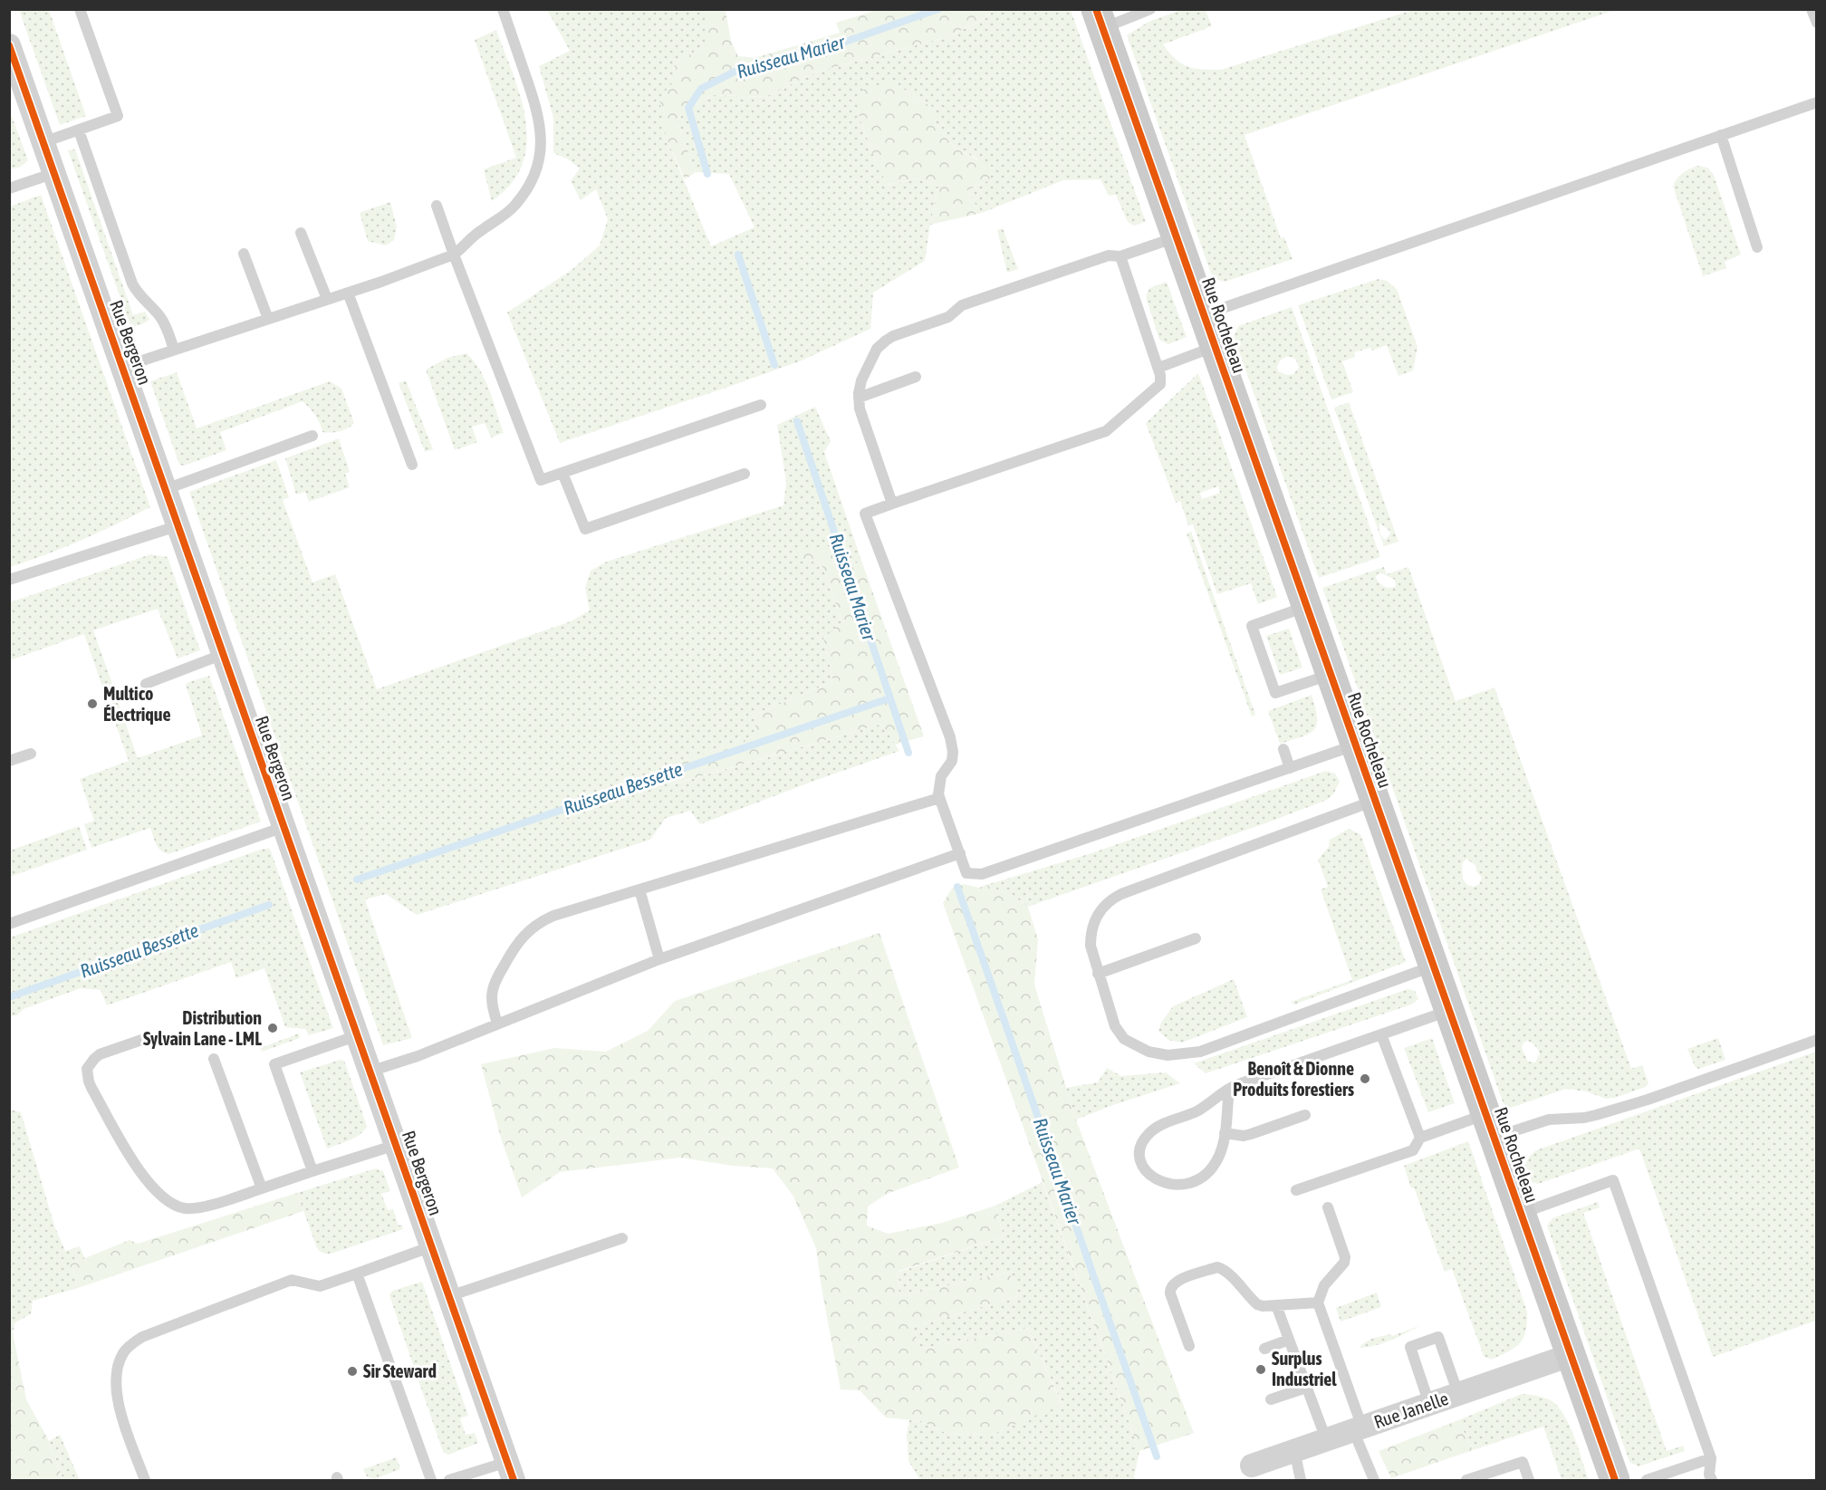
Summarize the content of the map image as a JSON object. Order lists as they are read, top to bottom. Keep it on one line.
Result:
{"streets":{"street":["Rue Rocheleau","Rue Bergeron","Rue Janelle"]},"crossings":[["Rue Rocheleau","Rue Janelle"]],"water":["Ruisseau Marier","Ruisseau Bessette"],"places":["Multico Électrique","Distribution Sylvain Lane - LML","Benoît & Dionne Produits forestiers","Surplus Industriel","Sir Steward"]}
